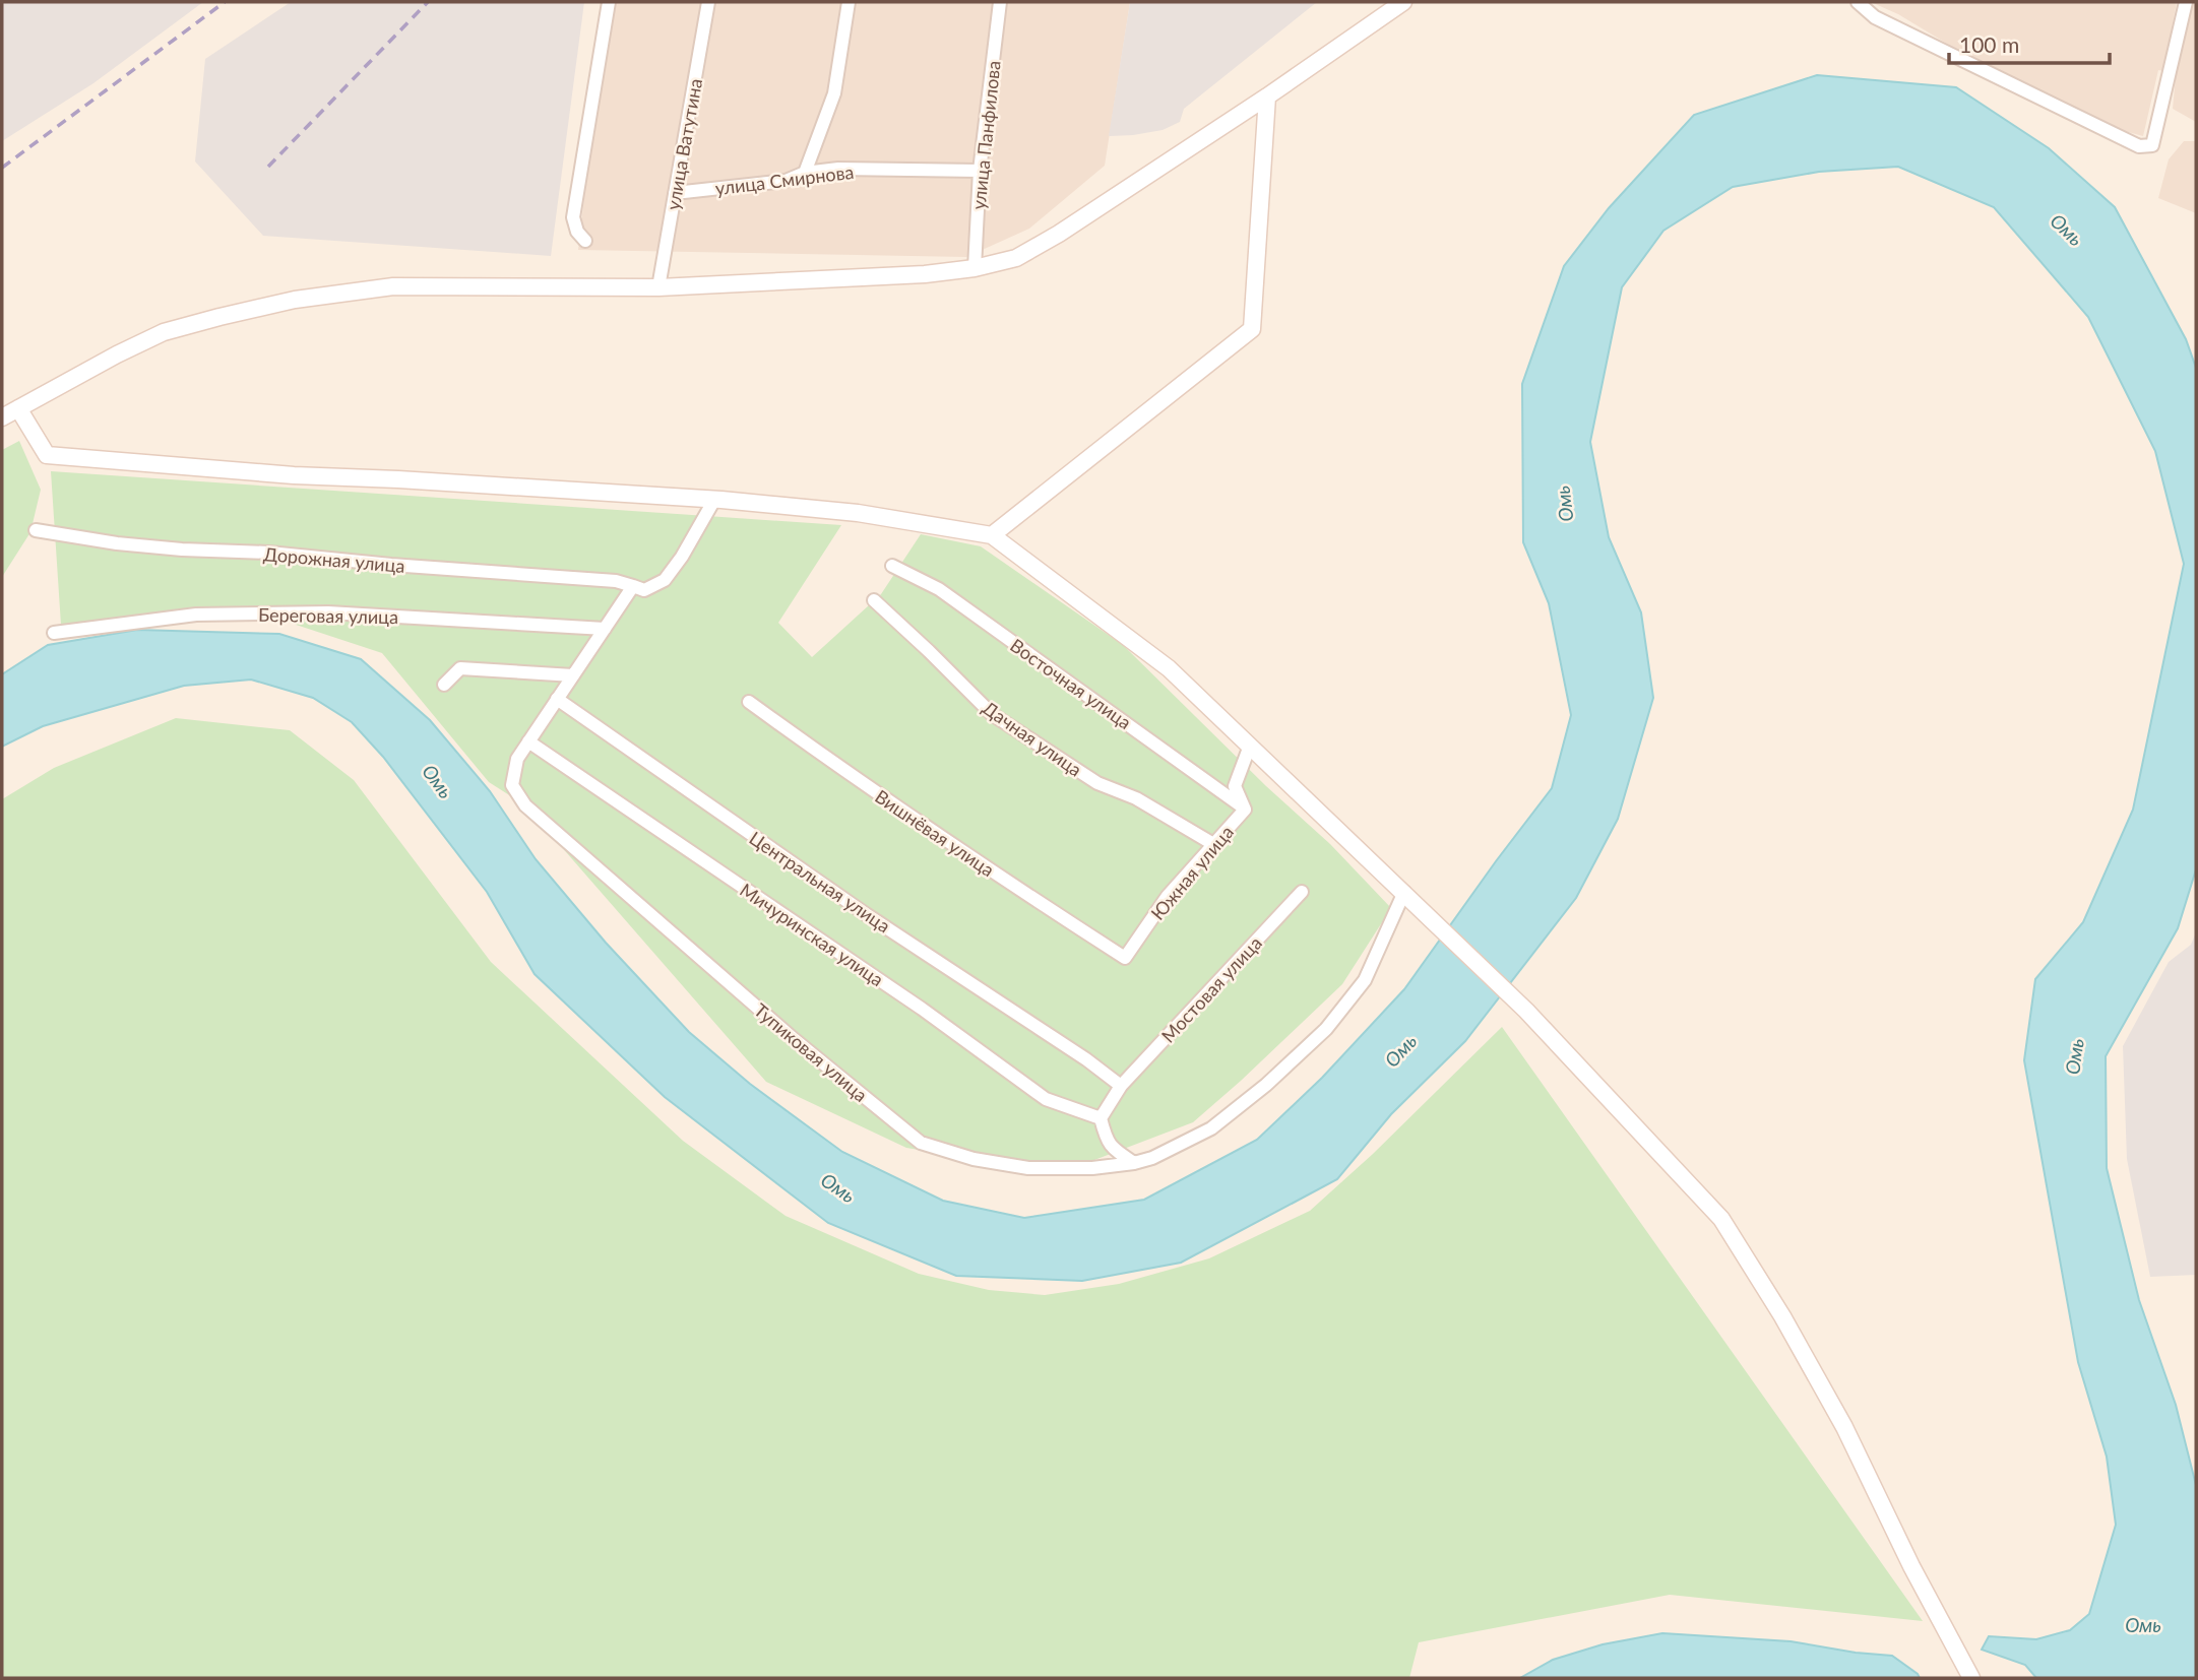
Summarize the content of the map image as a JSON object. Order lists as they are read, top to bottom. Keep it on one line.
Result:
{"streets":{"street":["улица Панфилова","улица Ватутина","улица Смирнова","Дорожная улица","Береговая улица","Восточная улица","Дачная улица","Вишнёвая улица","Южная улица","Центральная улица","Мичуринская улица","Мостовая улица","Тупиковая улица"]},"crossings":[["улица Панфилова","улица Смирнова"],["улица Ватутина","улица Смирнова"],["Восточная улица","Южная улица"],["Дачная улица","Южная улица"],["Вишнёвая улица","Южная улица"],["Центральная улица","Мостовая улица"],["Мичуринская улица","Мостовая улица"],["Мичуринская улица","Тупиковая улица"]],"water":["Омь"],"scale_bar":"100 m"}
